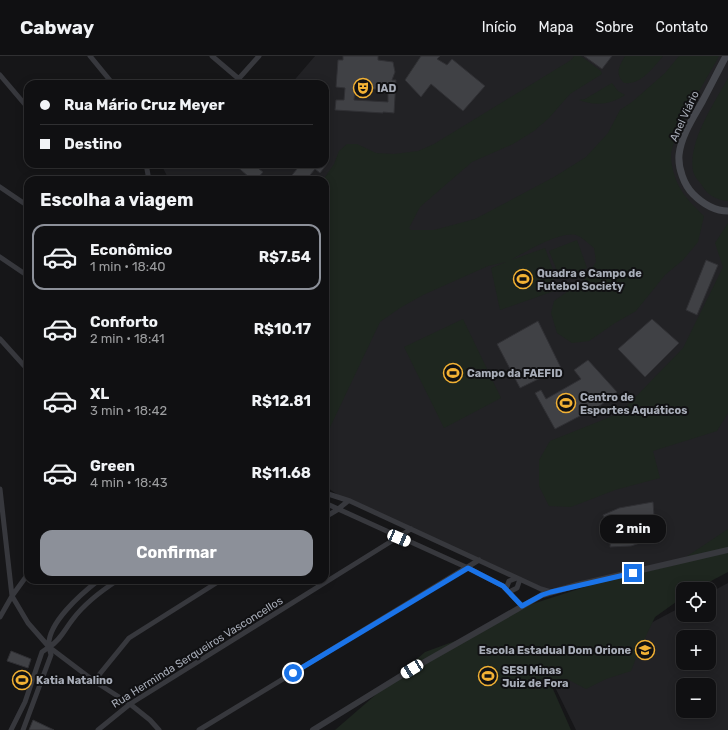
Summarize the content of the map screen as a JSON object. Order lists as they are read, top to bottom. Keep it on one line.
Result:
{"streets":{"main road":["Anel Viário"],"street":["Rua Herminda Serqueiros Vasconcellos"]},"places":{"theatre":["IAD"],"sports":["Quadra e Campo de Futebol Society","Campo da FAEFID","Centro de Esportes Aquáticos","SESI Minas Juiz de Fora","Katia Natalino"],"school or university":["Escola Estadual Dom Orione"]},"page":{"header":"Cabway","nav":["Início","Mapa","Sobre","Contato"],"banner":["Rua Mário Cruz Meyer","Destino"],"heading":"Escolha a viagem","list":[{"name":"Econômico","note":"1 min · 18:40","value":"R$7.54"},{"name":"Conforto","note":"2 min · 18:41","value":"R$10.17"},{"name":"XL","note":"3 min · 18:42","value":"R$12.81"},{"name":"Green","note":"4 min · 18:43","value":"R$11.68"}],"bubble":"2 min","buttons":"Confirmar","map_buttons":["+","−"]}}
